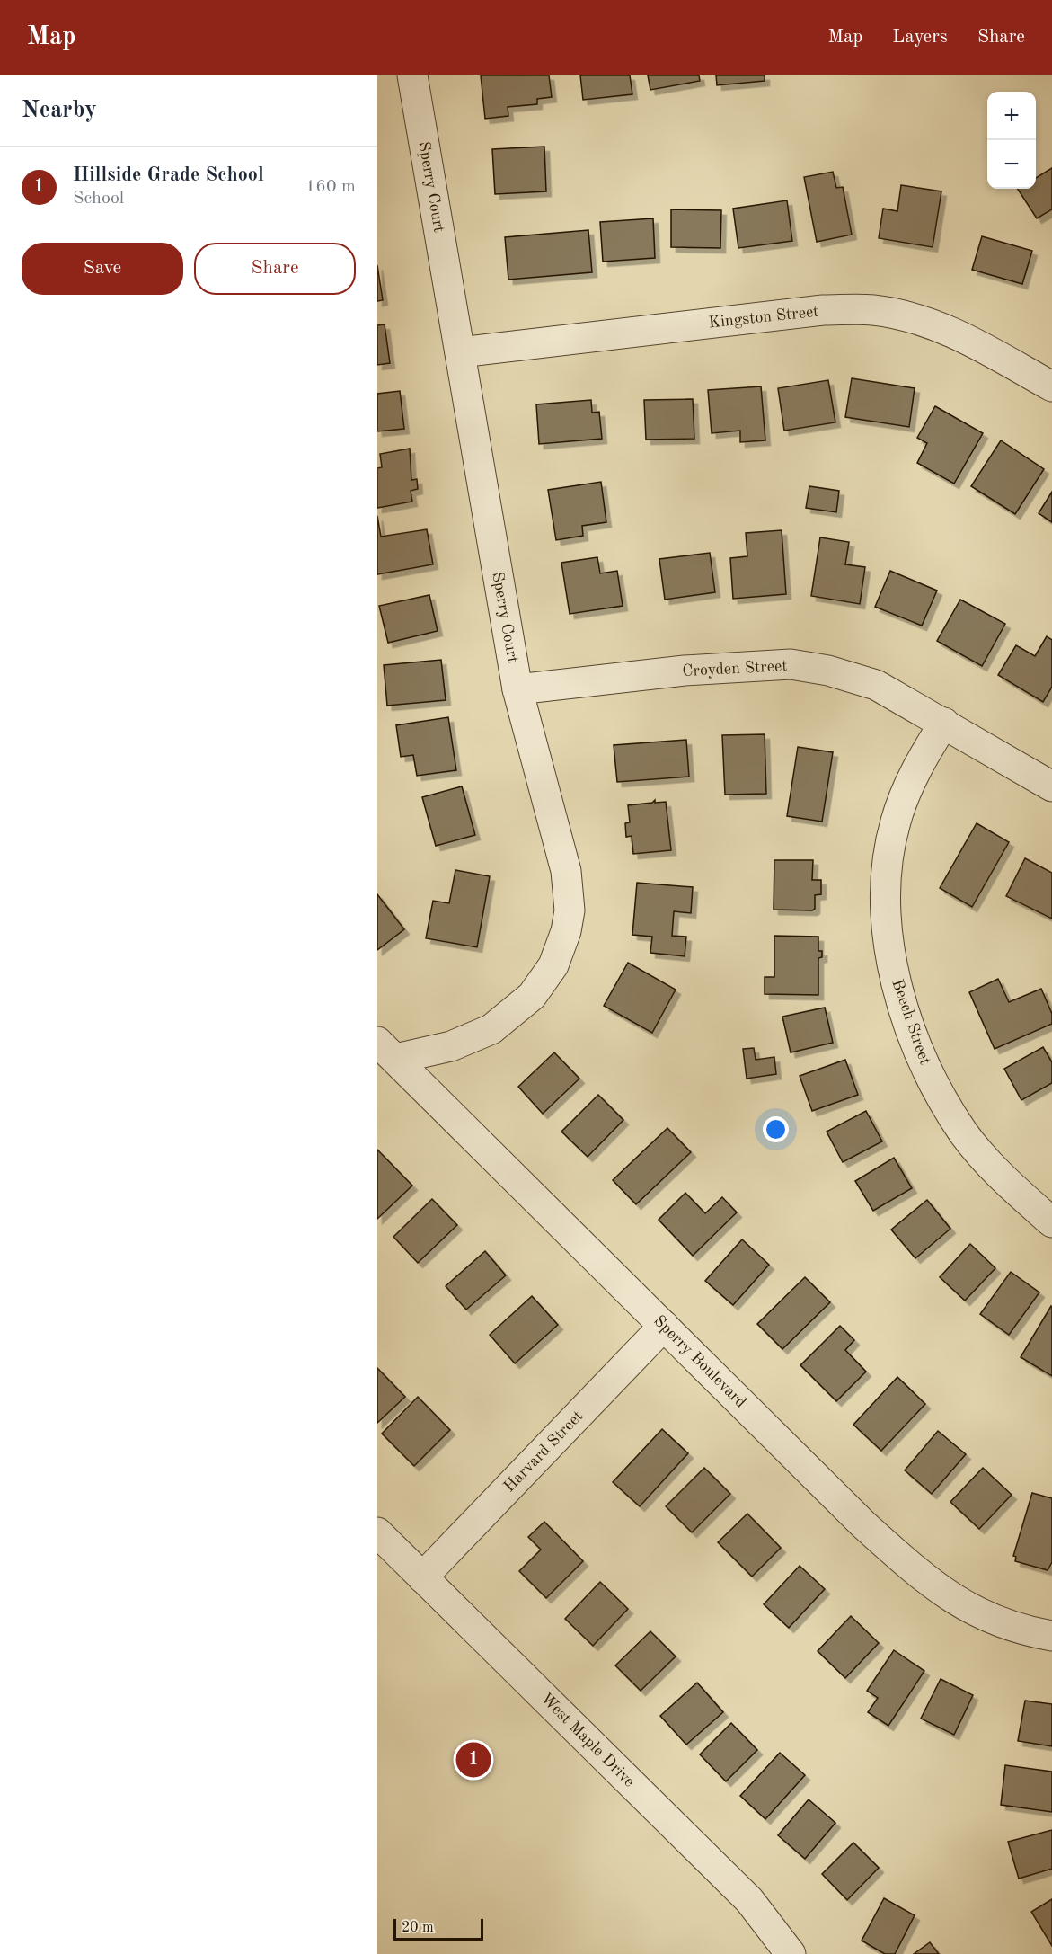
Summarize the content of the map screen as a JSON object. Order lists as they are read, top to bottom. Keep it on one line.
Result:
{"streets":{"street":["Sperry Court","Kingston Street","Croyden Street","Beech Street","Sperry Boulevard","Harvard Street","West Maple Drive"]},"crossings":[["Sperry Court","Kingston Street"],["Sperry Court","Croyden Street"],["Sperry Court","Sperry Boulevard"],["Croyden Street","Beech Street"],["Sperry Boulevard","Harvard Street"],["Harvard Street","West Maple Drive"]],"scale_bar":"20 m","page":{"header":"Map","nav":["Map","Layers","Share"],"heading":"Nearby","map_buttons":["+","−"],"list":[{"mark":"1","name":"Hillside Grade School","note":"School","value":"160 m"}],"buttons":["Save","Share"],"pins":"1","scale":"20 m"}}
